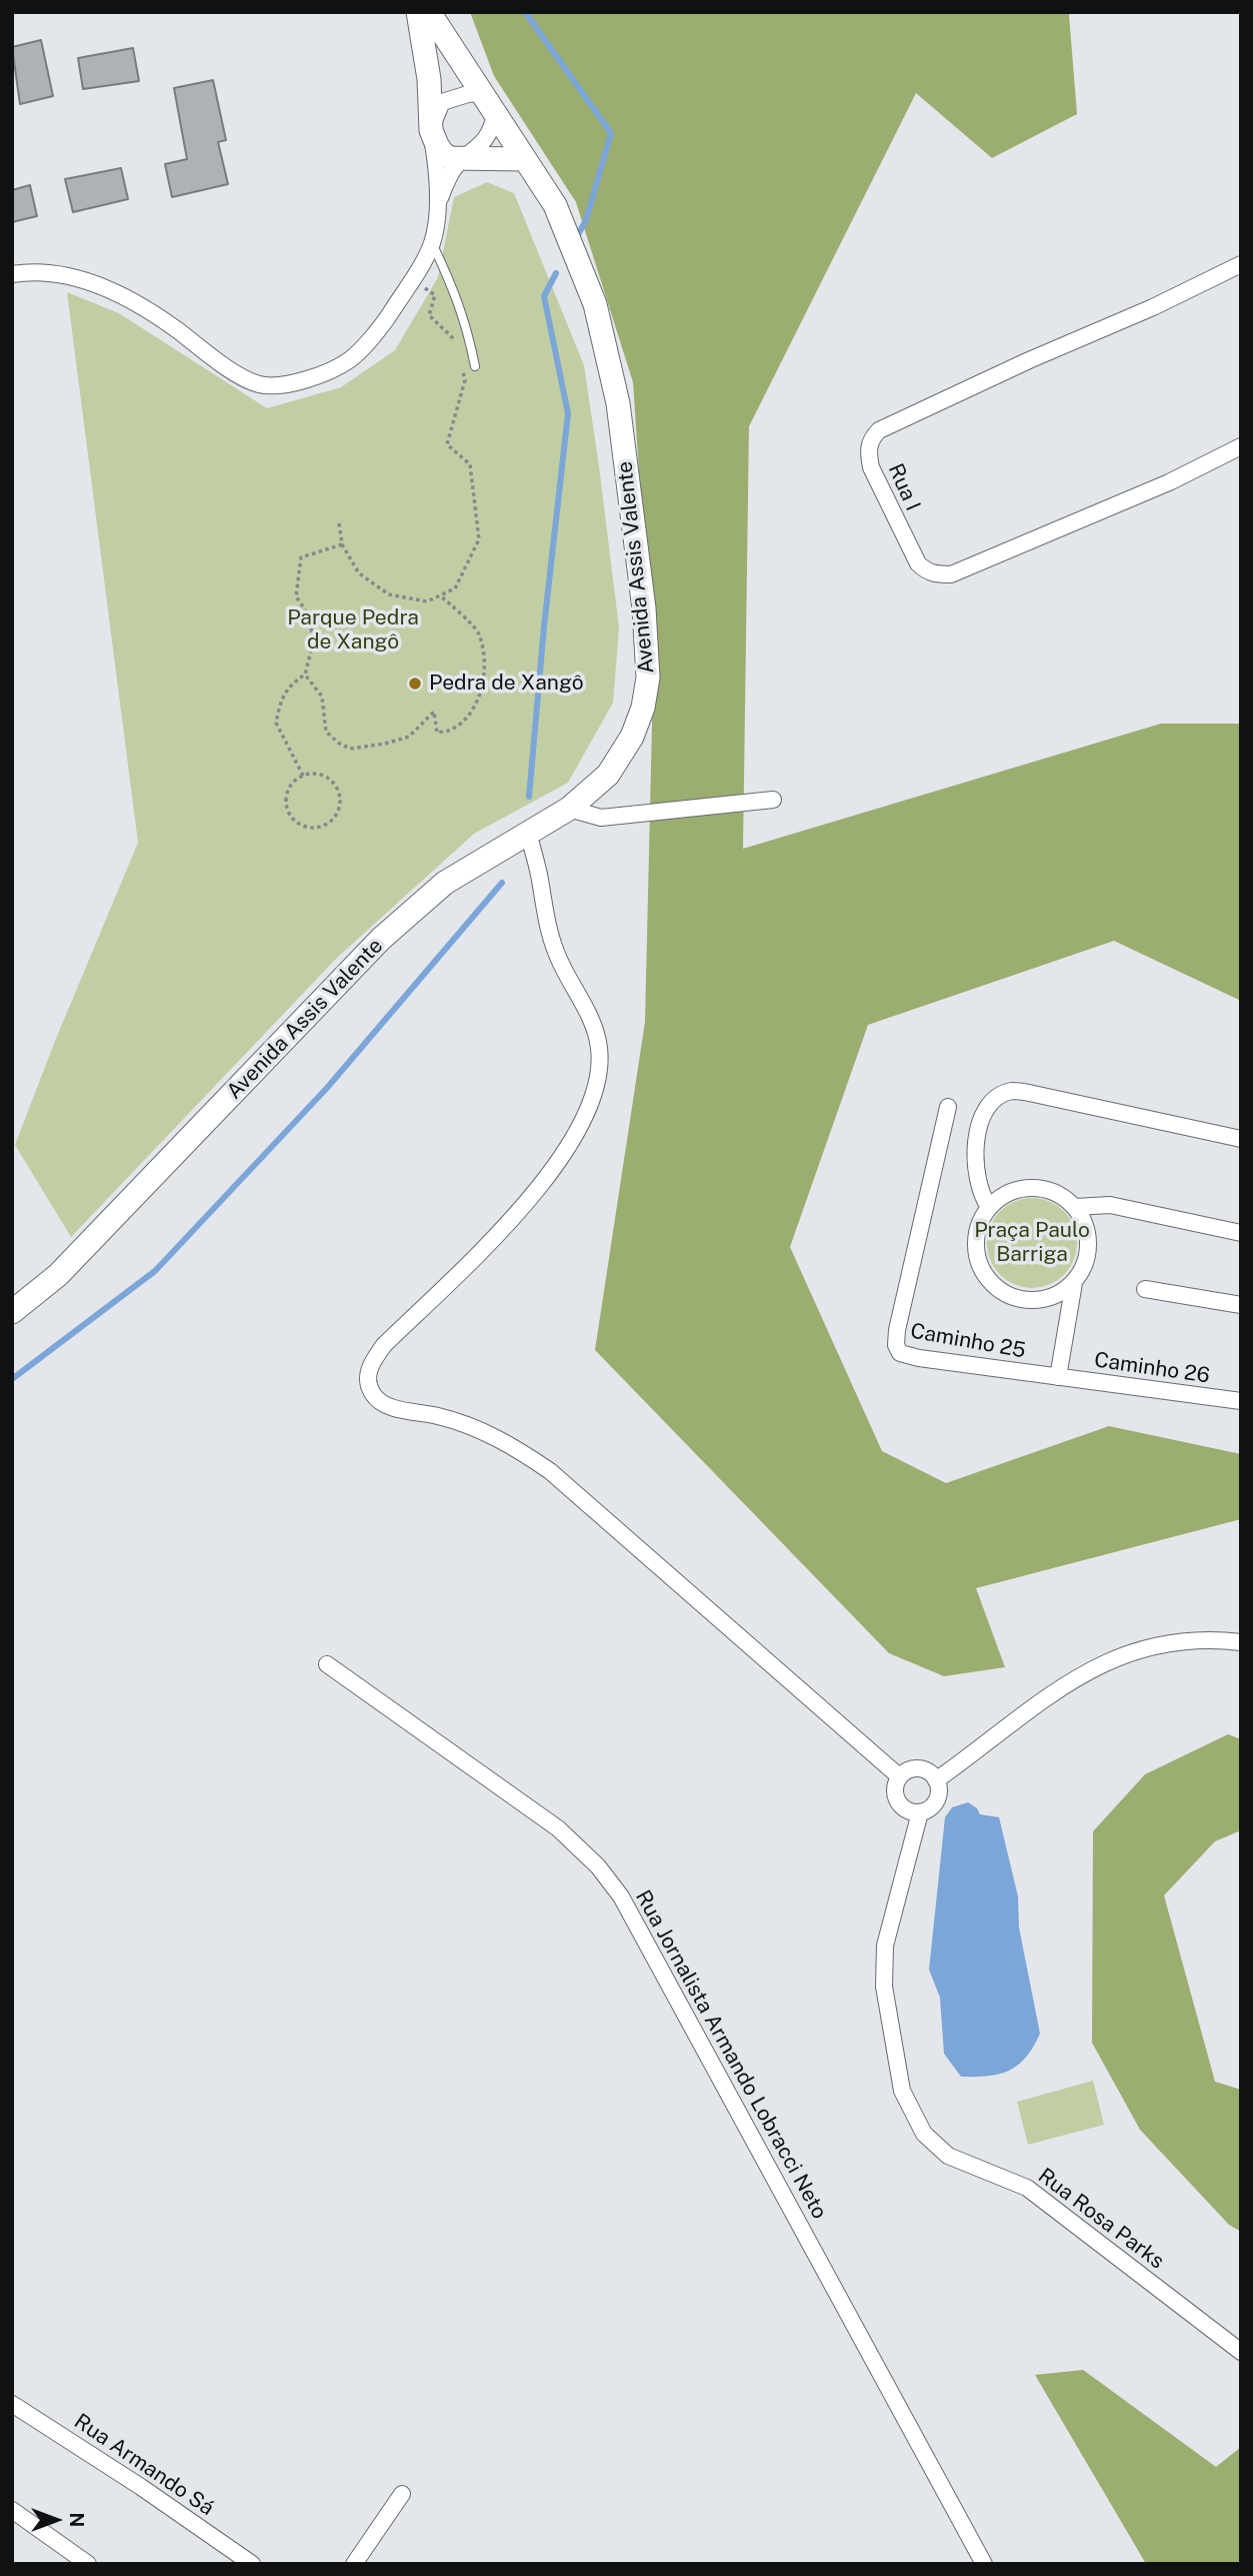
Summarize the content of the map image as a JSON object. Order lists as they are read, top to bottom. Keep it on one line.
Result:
{"streets":{"main road":["Avenida Assis Valente"],"street":["Rua I","Caminho 25","Caminho 26","Rua Jornalista Armando Lobracci Neto","Rua Rosa Parks","Rua Armando Sá"]},"crossings":[["Caminho 25","Caminho 26"]],"parks":["Parque Pedra de Xangô","Praça Paulo Barriga"],"places":["Pedra de Xangô"],"north":"right"}
